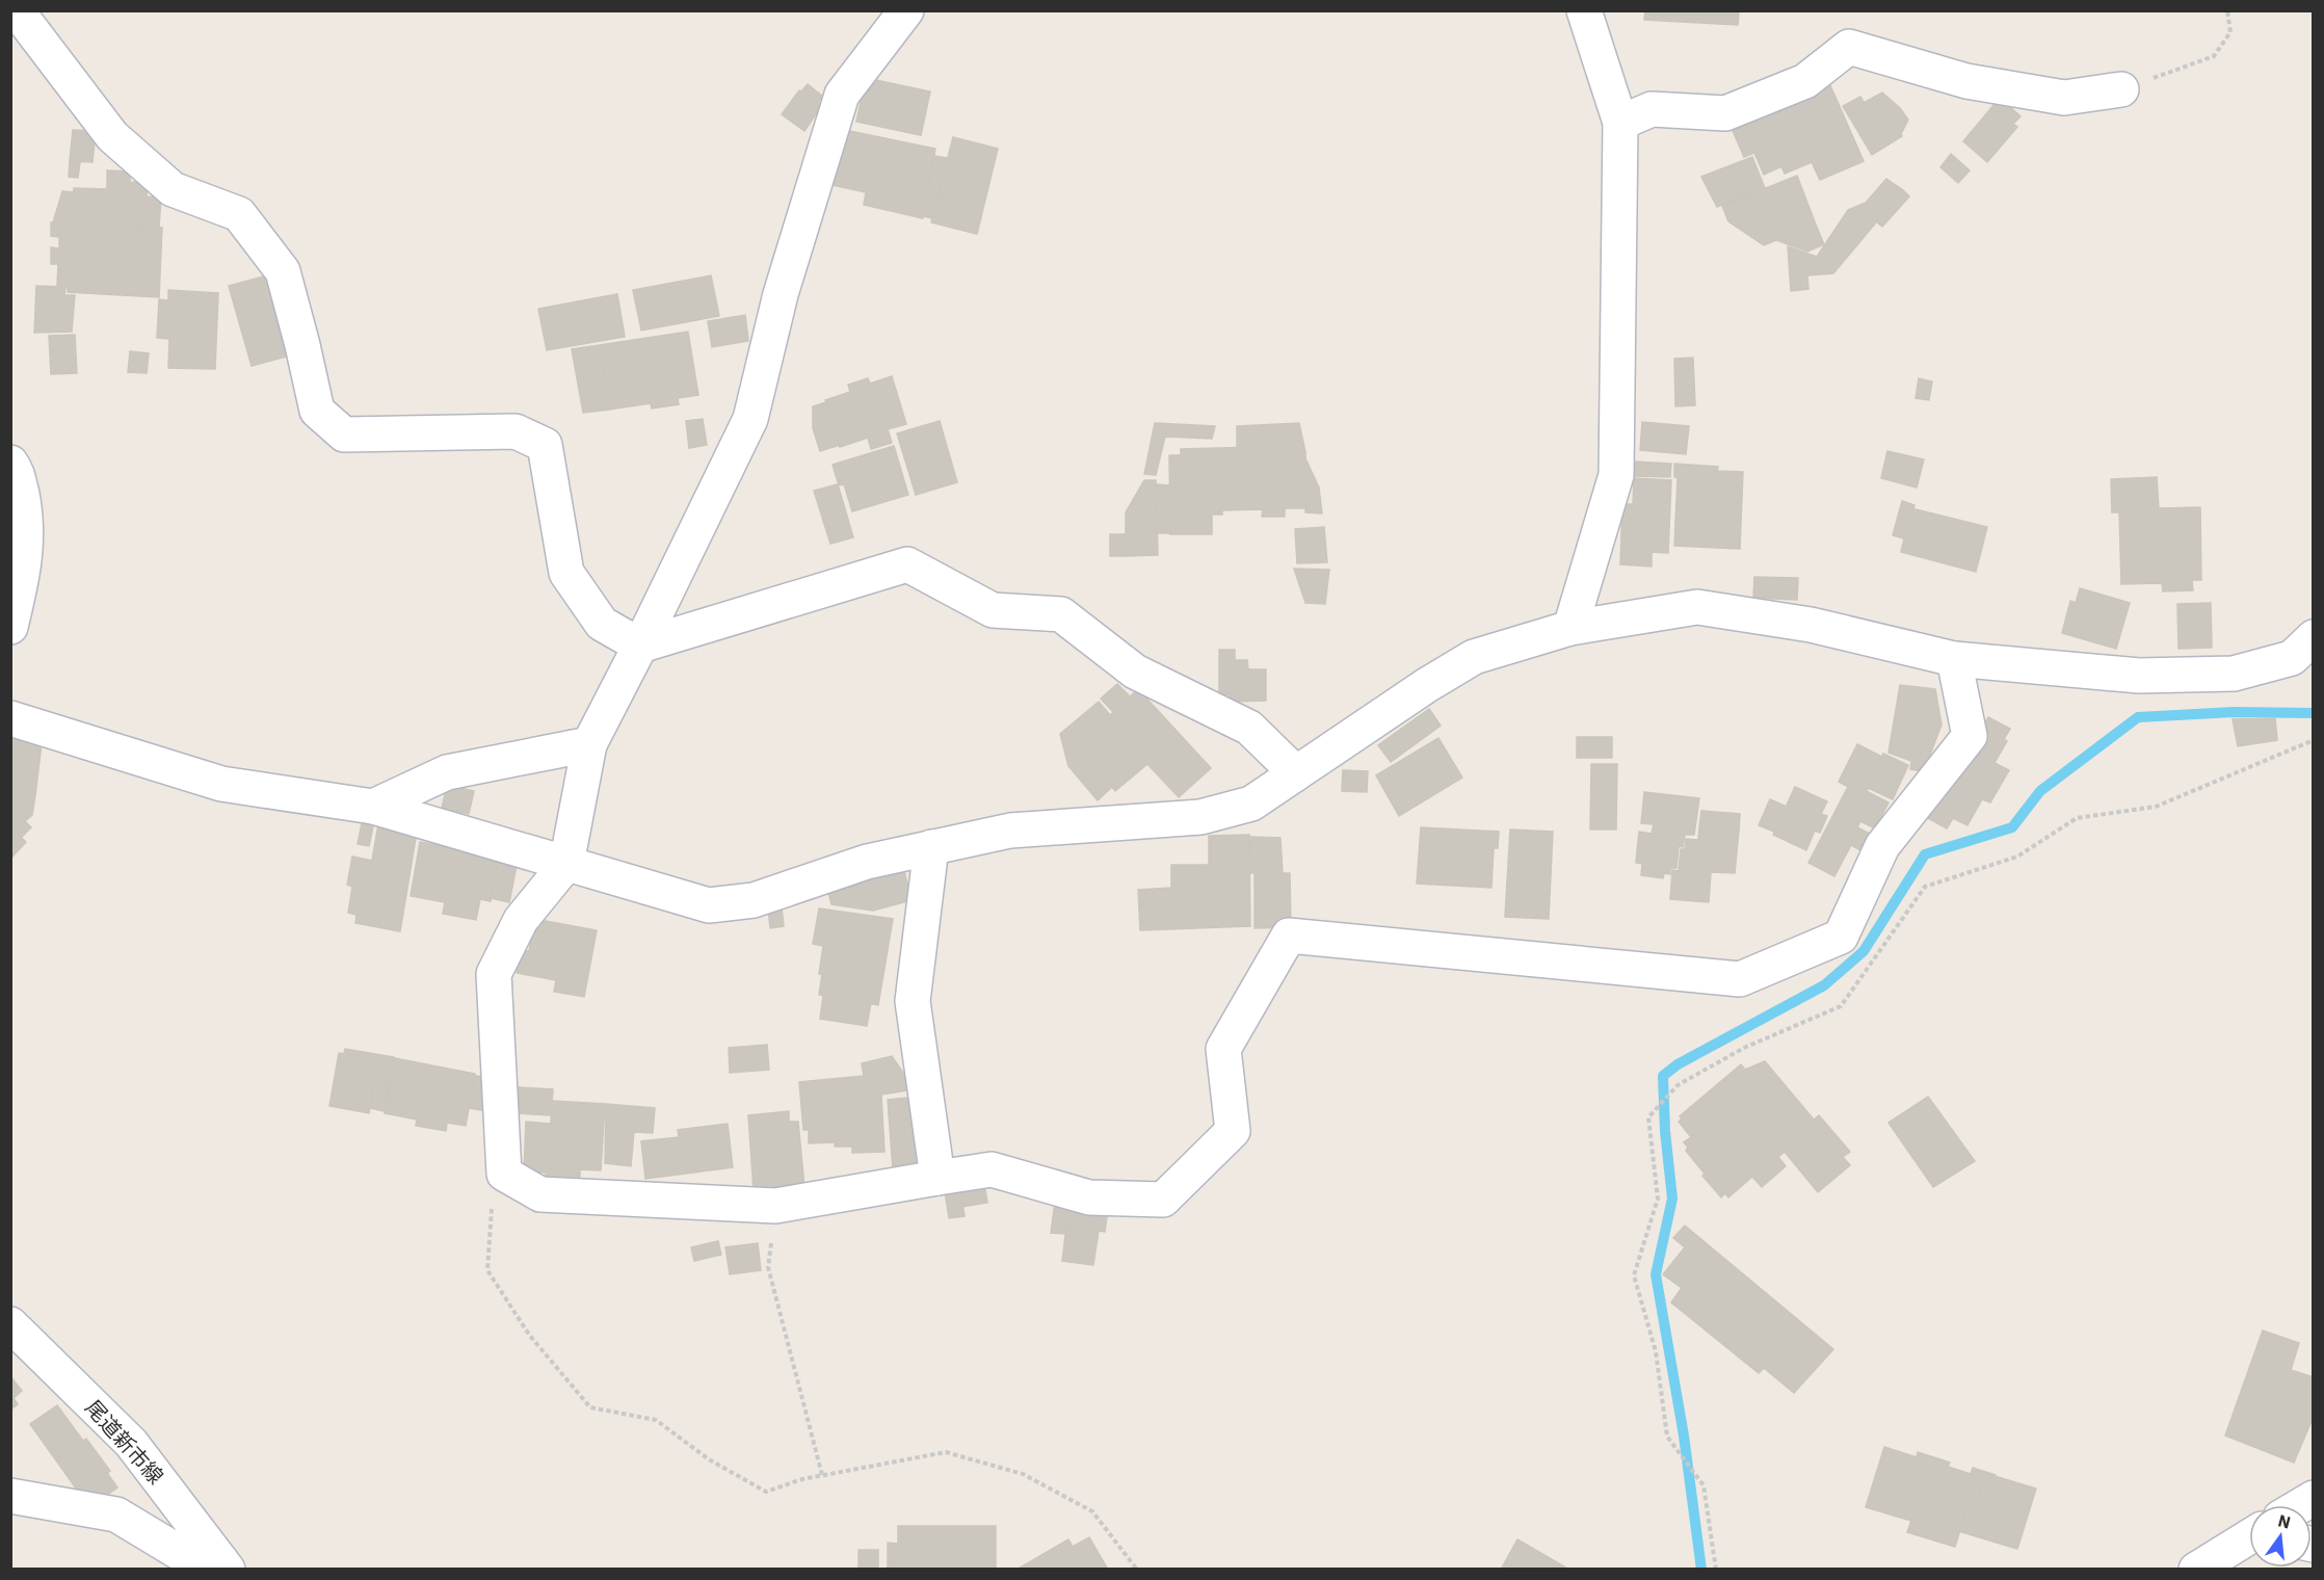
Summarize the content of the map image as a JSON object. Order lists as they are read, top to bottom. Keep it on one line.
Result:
{"streets":{"street":["尾道新市線"]},"north":"top"}
